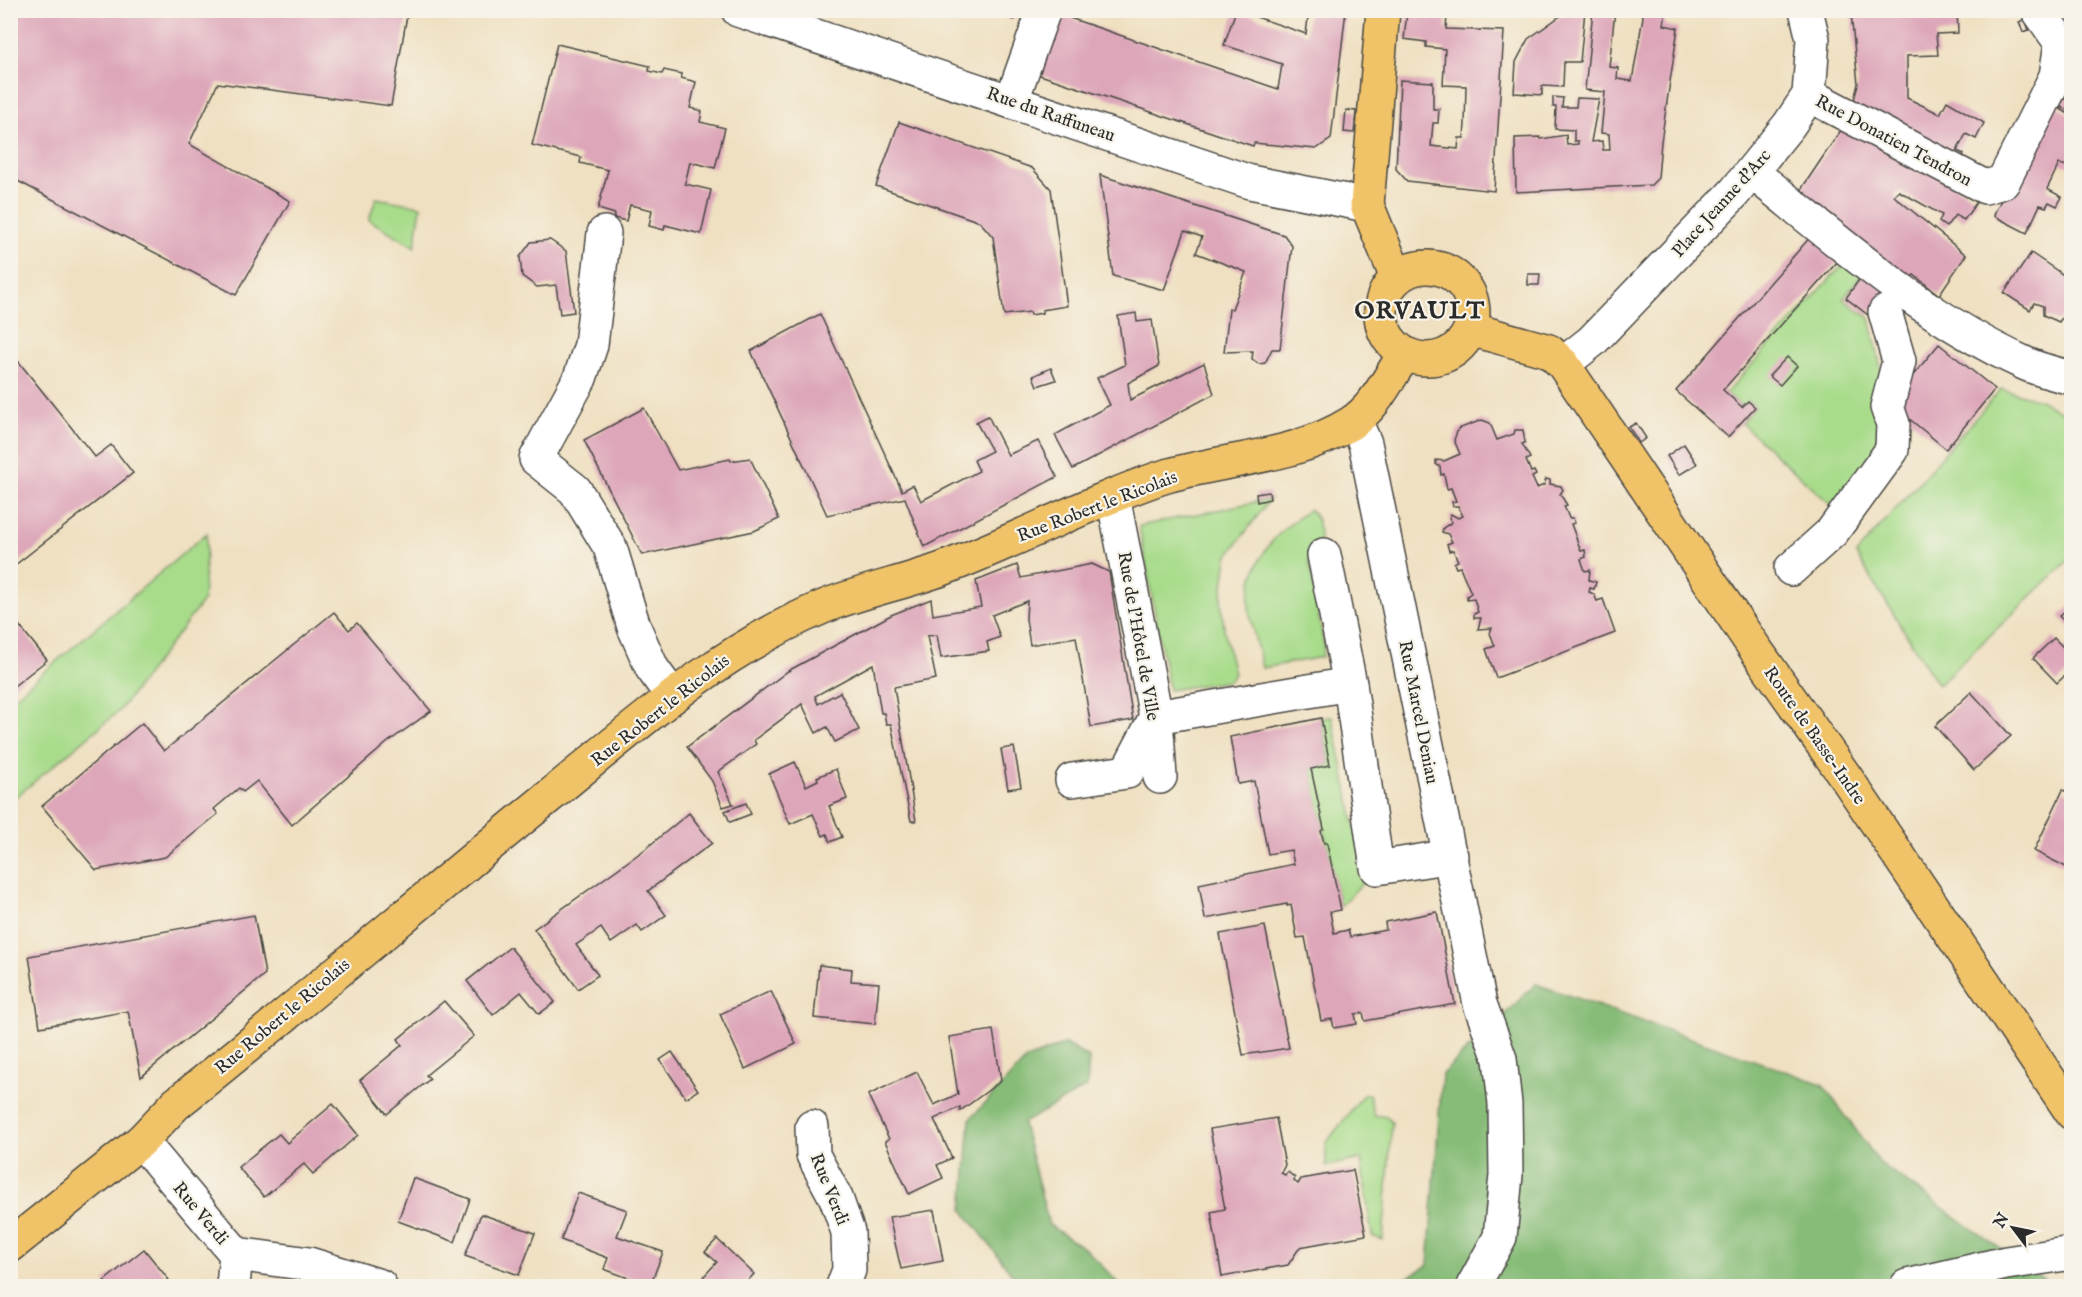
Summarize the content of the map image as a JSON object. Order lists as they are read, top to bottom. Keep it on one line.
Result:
{"streets":{"main road":["Rue Robert le Ricolais","Route de Basse-Indre"],"street":["Rue du Raffuneau","Rue Donatien Tendron","Place Jeanne d'Arc","Rue de l'Hôtel de Ville","Rue Marcel Deniau","Rue Verdi"]},"crossings":[["Rue Donatien Tendron","Place Jeanne d'Arc"],["Place Jeanne d'Arc","Route de Basse-Indre"],["Rue Robert le Ricolais","Rue de l'Hôtel de Ville"],["Rue Robert le Ricolais","Rue Marcel Deniau"],["Rue Robert le Ricolais","Rue Verdi"]],"districts":["ORVAULT"],"north":"top left"}
